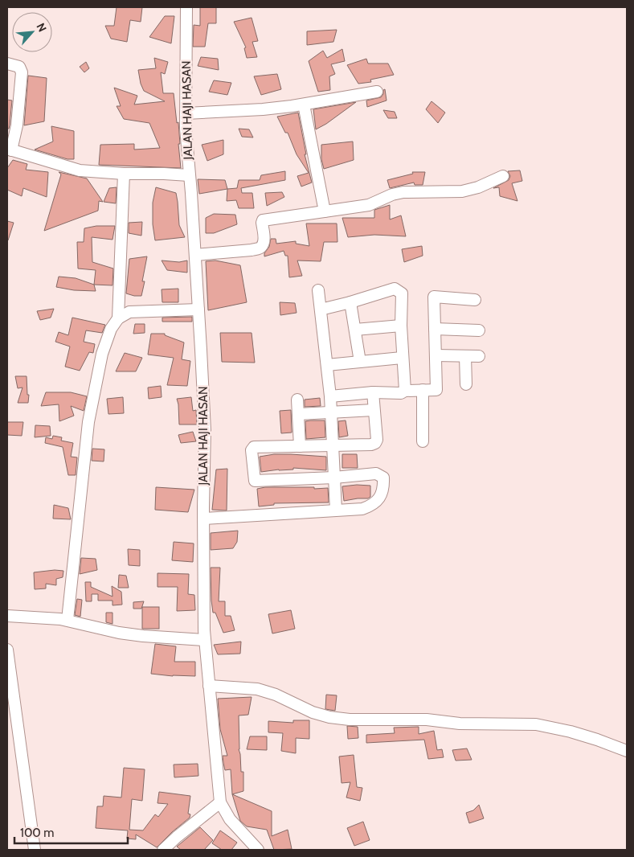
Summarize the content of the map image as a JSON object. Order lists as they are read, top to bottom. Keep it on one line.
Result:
{"streets":{"street":["JALAN HAJI HASAN"]},"scale_bar":"100 m","north":"top right"}
